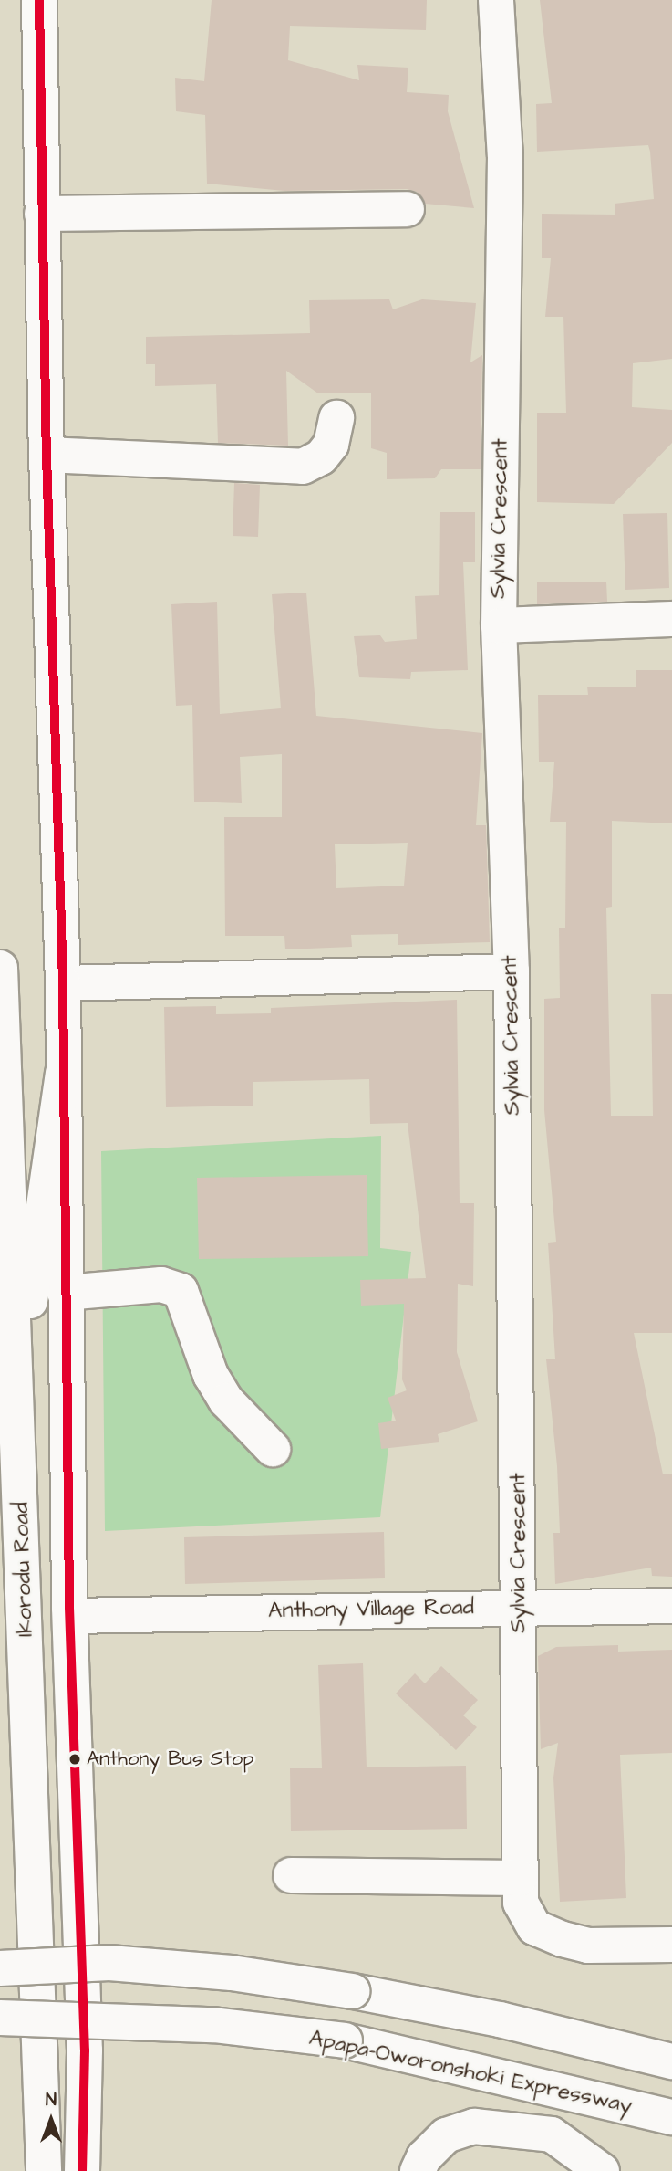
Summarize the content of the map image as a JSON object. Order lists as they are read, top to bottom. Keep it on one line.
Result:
{"streets":{"main road":["Sylvia Crescent","Ikorodu Road","Anthony Village Road","Apapa-Oworonshoki Expressway"]},"crossings":[["Sylvia Crescent","Anthony Village Road"],["Ikorodu Road","Anthony Village Road"]],"places":["Anthony Bus Stop"],"north":"top"}
